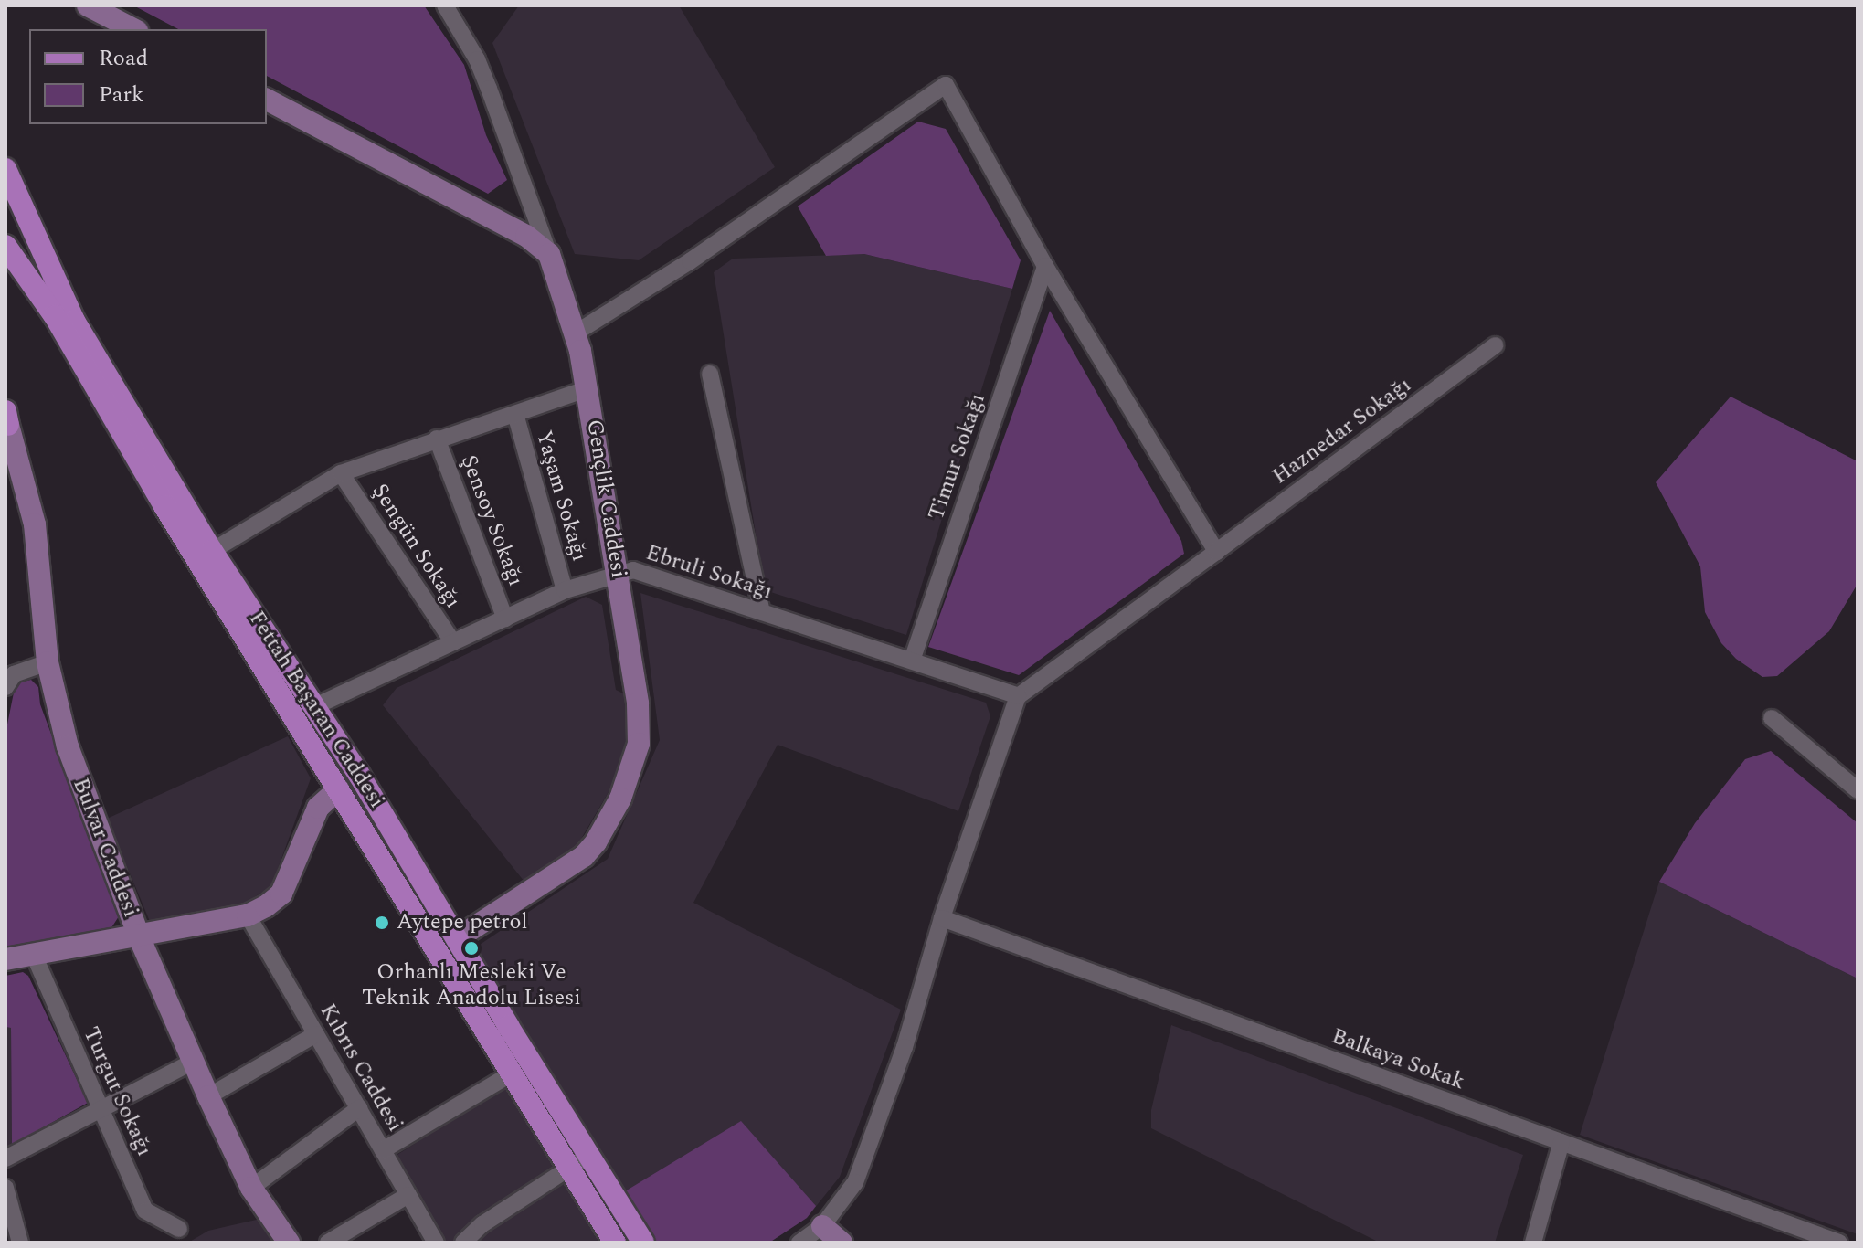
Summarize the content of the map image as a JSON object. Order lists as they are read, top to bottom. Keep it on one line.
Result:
{"streets":{"main road":["Fettah Başaran Caddesi"],"street":["Haznedar Sokağı","Timur Sokağı","Yaşam Sokağı","Gençlik Caddesi","Şensoy Sokağı","Şengün Sokağı","Ebruli Sokağı","Bulvar Caddesi","Balkaya Sokak","Kıbrıs Caddesi","Turgut Sokağı"]},"crossings":[["Haznedar Sokağı","Ebruli Sokağı"],["Timur Sokağı","Ebruli Sokağı"],["Yaşam Sokağı","Ebruli Sokağı"],["Gençlik Caddesi","Ebruli Sokağı"],["Gençlik Caddesi","Fettah Başaran Caddesi"],["Şensoy Sokağı","Ebruli Sokağı"],["Şengün Sokağı","Ebruli Sokağı"],["Ebruli Sokağı","Fettah Başaran Caddesi"]],"places":["Aytepe petrol","Orhanlı Mesleki Ve Teknik Anadolu Lisesi"],"legend":["Road","Park"]}
